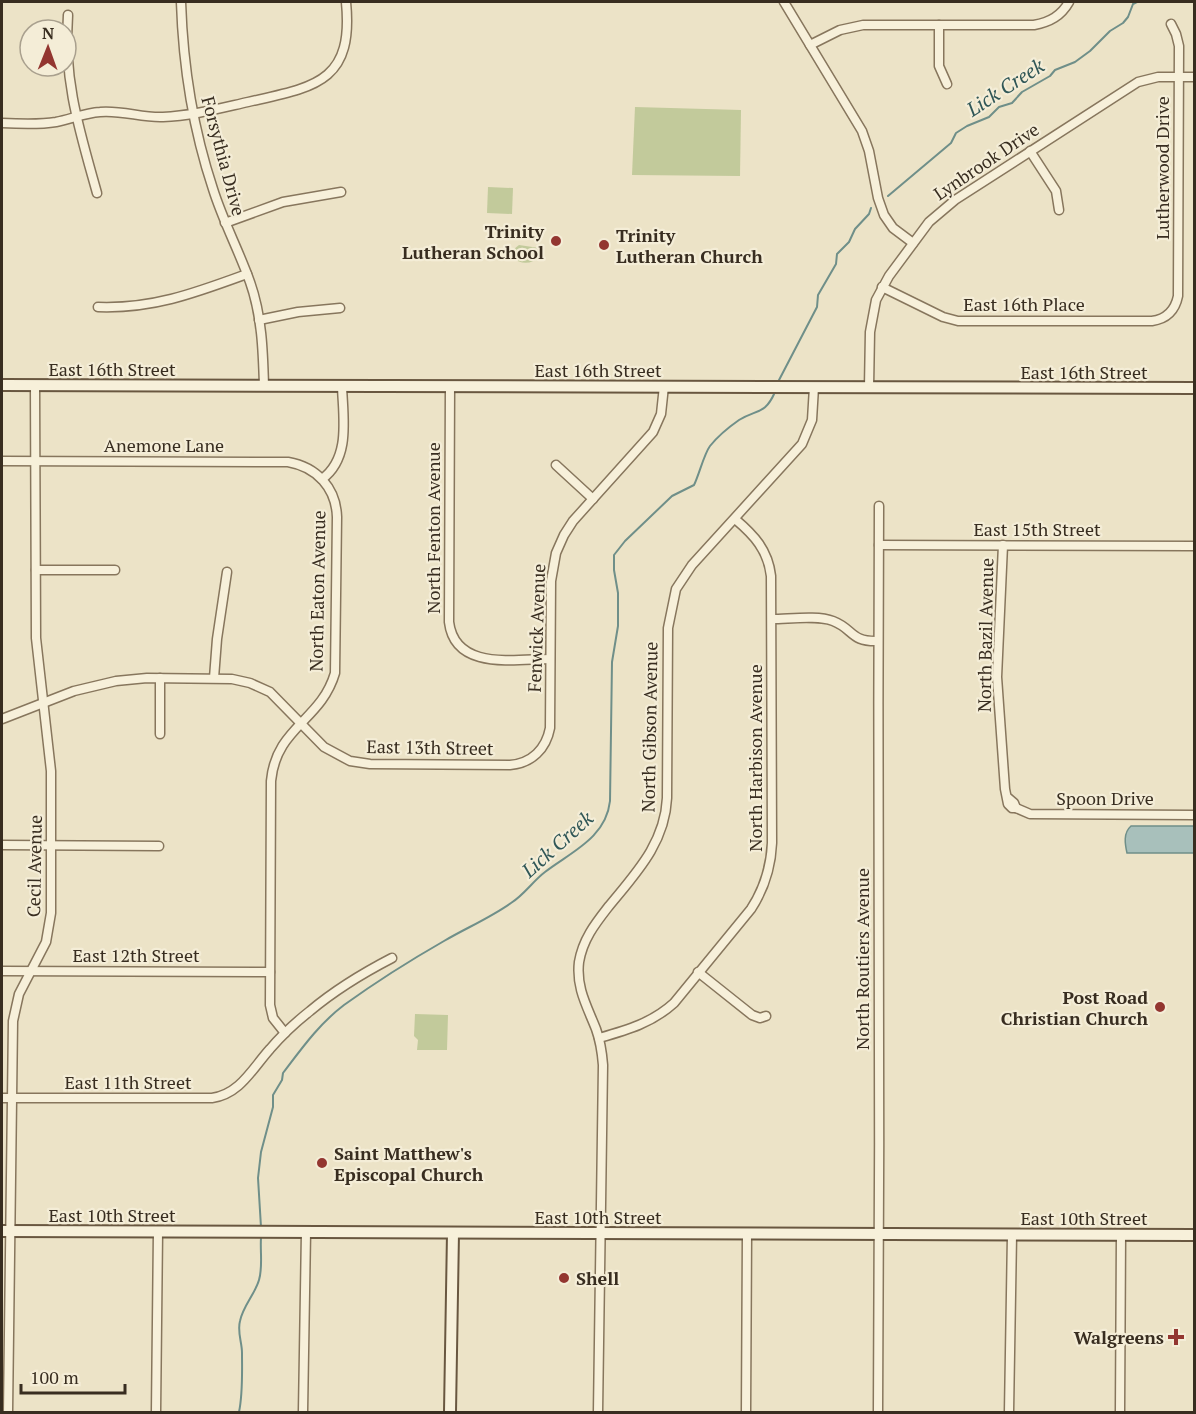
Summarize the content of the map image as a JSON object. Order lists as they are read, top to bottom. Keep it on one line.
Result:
{"streets":{"street":["Forsythia Drive","Lynbrook Drive","Lutherwood Drive","East 16th Place","East 16th Street","Anemone Lane","North Fenton Avenue","East 15th Street","North Eaton Avenue","Fenwick Avenue","North Bazil Avenue","North Gibson Avenue","East 13th Street","North Harbison Avenue","Spoon Drive","Cecil Avenue","East 12th Street","North Routiers Avenue","East 11th Street","East 10th Street"]},"crossings":[["Forsythia Drive","East 16th Street"],["Lynbrook Drive","Lutherwood Drive"],["Lynbrook Drive","East 16th Place"],["Lynbrook Drive","East 16th Street"],["Lutherwood Drive","East 16th Place"],["East 16th Street","North Fenton Avenue"],["East 16th Street","Fenwick Avenue"],["East 16th Street","North Gibson Avenue"],["East 16th Street","Cecil Avenue"],["Anemone Lane","North Eaton Avenue"],["Anemone Lane","Cecil Avenue"],["North Fenton Avenue","Fenwick Avenue"],["East 15th Street","North Bazil Avenue"],["East 15th Street","North Routiers Avenue"],["North Eaton Avenue","East 13th Street"],["North Eaton Avenue","East 12th Street"],["North Eaton Avenue","East 11th Street"],["Fenwick Avenue","East 13th Street"],["North Bazil Avenue","Spoon Drive"],["North Gibson Avenue","North Harbison Avenue"],["North Gibson Avenue","East 10th Street"],["East 13th Street","Cecil Avenue"],["Cecil Avenue","East 12th Street"],["Cecil Avenue","East 11th Street"],["Cecil Avenue","East 10th Street"],["North Routiers Avenue","East 10th Street"]],"water":["Lick Creek"],"places":{"other":["Trinity Lutheran School","Trinity Lutheran Church","Post Road Christian Church","Saint Matthew's Episcopal Church","Shell"],"health":["Walgreens"]},"scale_bar":"100 m","north":"top"}
